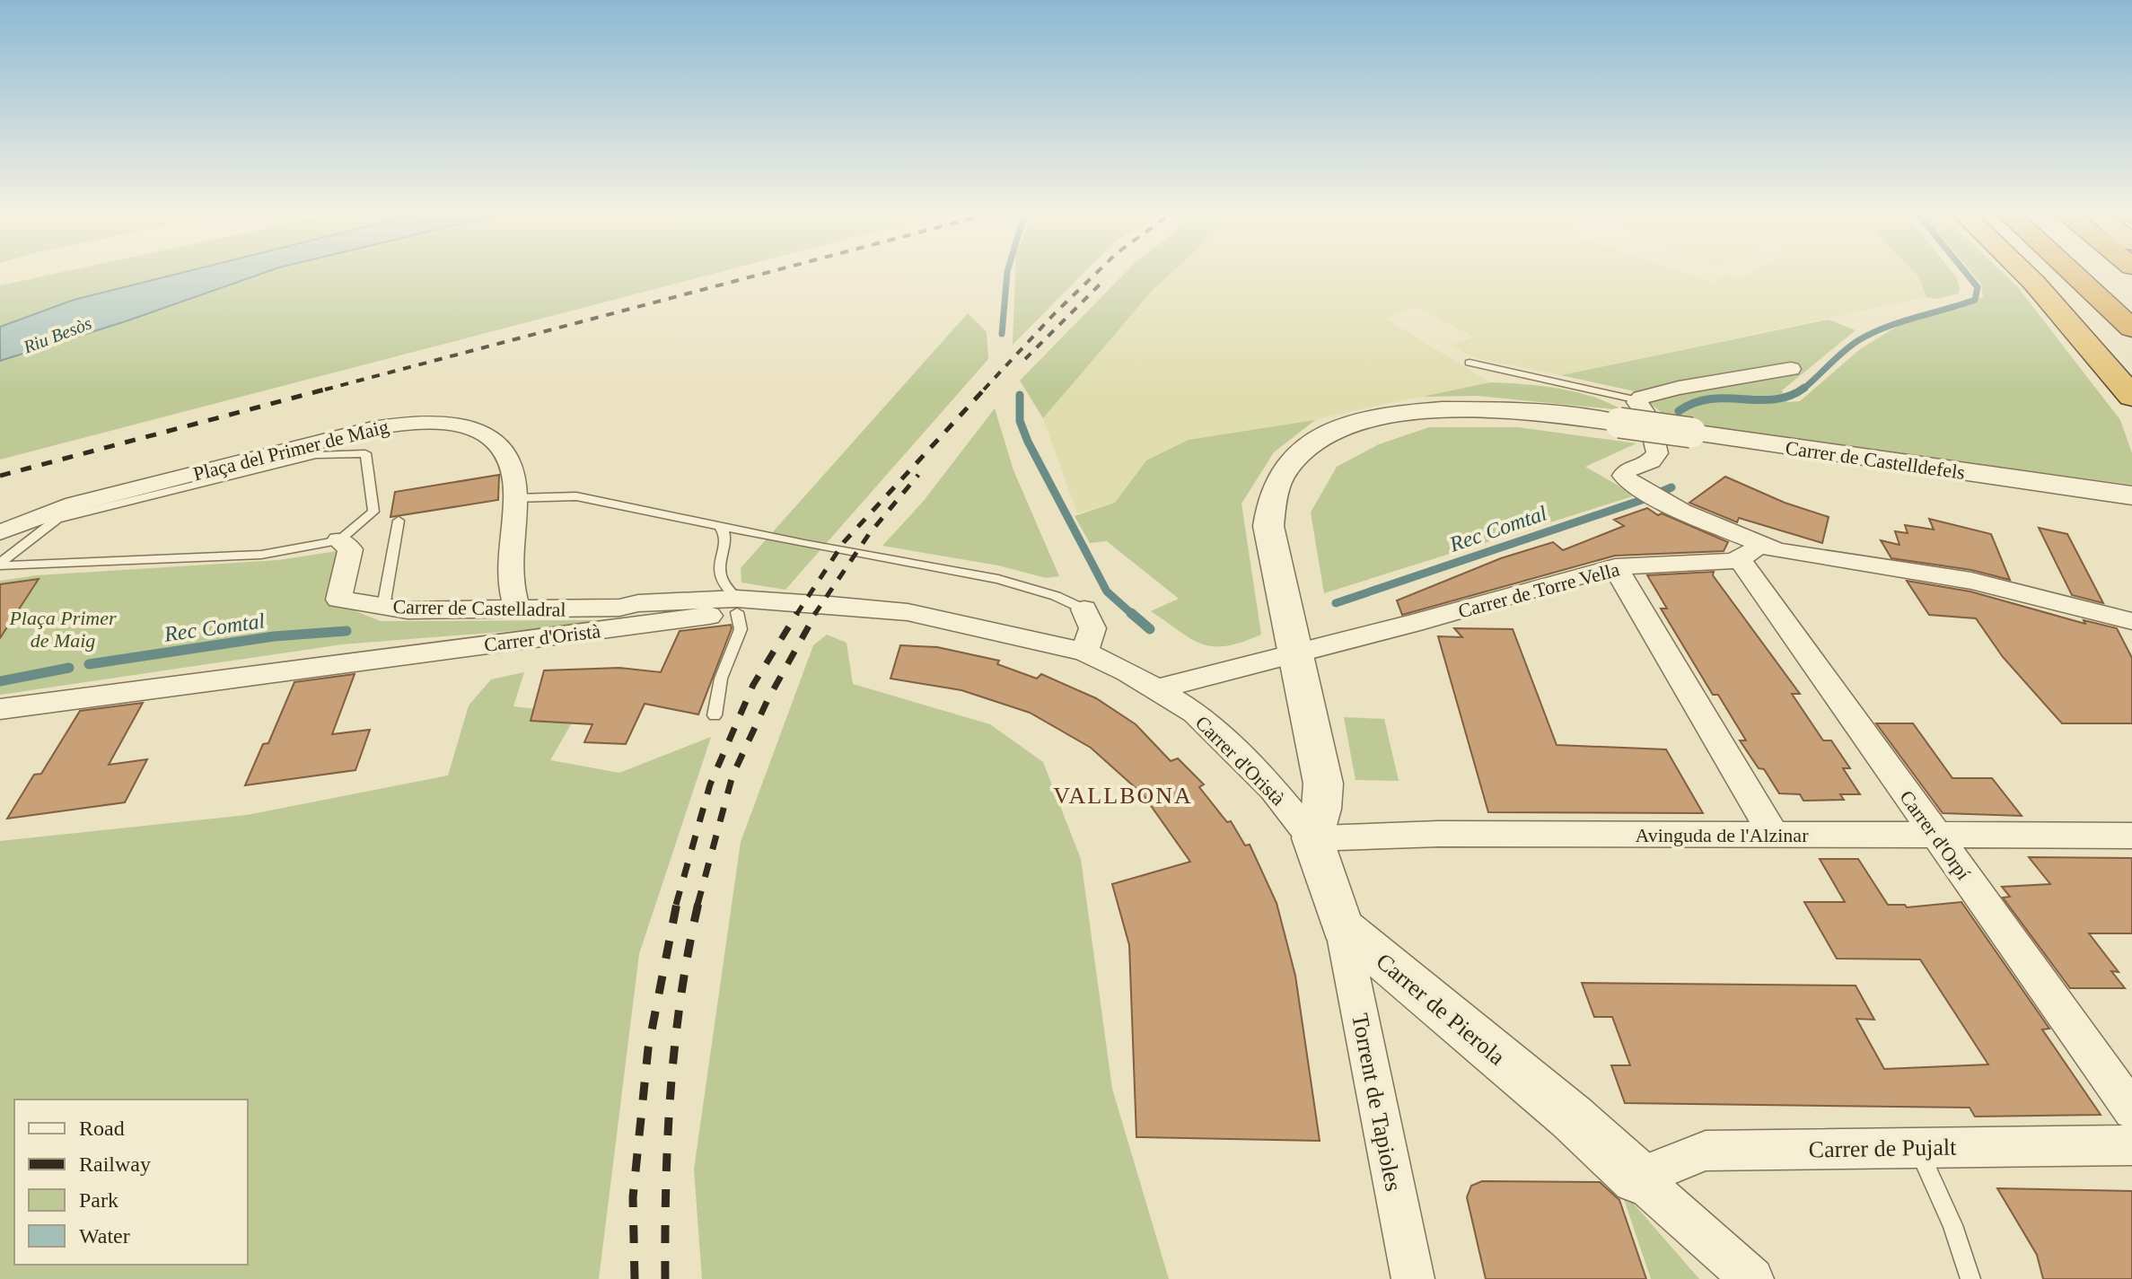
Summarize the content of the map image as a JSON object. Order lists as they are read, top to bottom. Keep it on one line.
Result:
{"streets":{"street":["Plaça del Primer de Maig","Carrer de Castelldefels","Carrer de Torre Vella","Carrer de Castelladral","Carrer d'Oristà","Avinguda de l'Alzinar","Carrer d'Orpí","Carrer de Pierola","Torrent de Tapioles","Carrer de Pujalt"]},"crossings":[["Plaça del Primer de Maig","Carrer de Castelladral"],["Carrer de Castelldefels","Carrer de Torre Vella"],["Carrer de Torre Vella","Carrer d'Oristà"],["Carrer de Torre Vella","Carrer d'Orpí"],["Carrer de Castelladral","Carrer d'Oristà"],["Carrer d'Oristà","Avinguda de l'Alzinar"],["Avinguda de l'Alzinar","Carrer d'Orpí"],["Carrer de Pierola","Torrent de Tapioles"],["Carrer de Pierola","Carrer de Pujalt"]],"districts":["VALLBONA"],"water":["Riu Besòs","Rec Comtal"],"parks":["Plaça Primer de Maig"],"legend":["Road","Railway","Park","Water"]}
